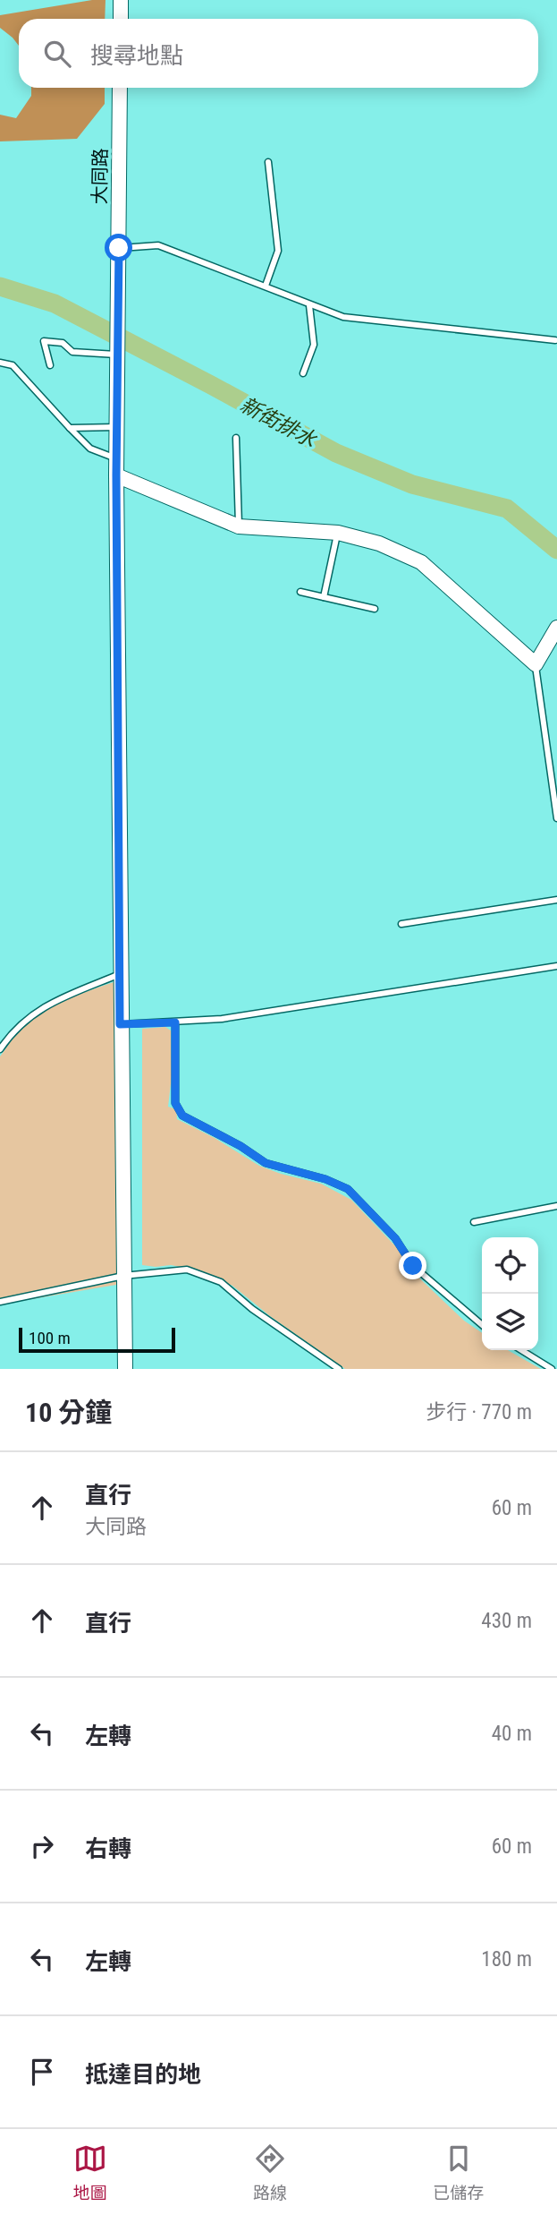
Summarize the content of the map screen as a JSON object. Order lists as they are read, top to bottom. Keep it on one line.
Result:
{"streets":{"street":["大同路"]},"water":["新街排水"],"scale_bar":"100 m","page":{"search":"搜尋地點","scale":"100 m","heading":["10 分鐘","步行 · 770 m"],"list":[["直行","大同路","60 m"],["直行","430 m"],["左轉","40 m"],["右轉","60 m"],["左轉","180 m"],"抵達目的地"],"nav":["地圖","路線","已儲存"]}}
